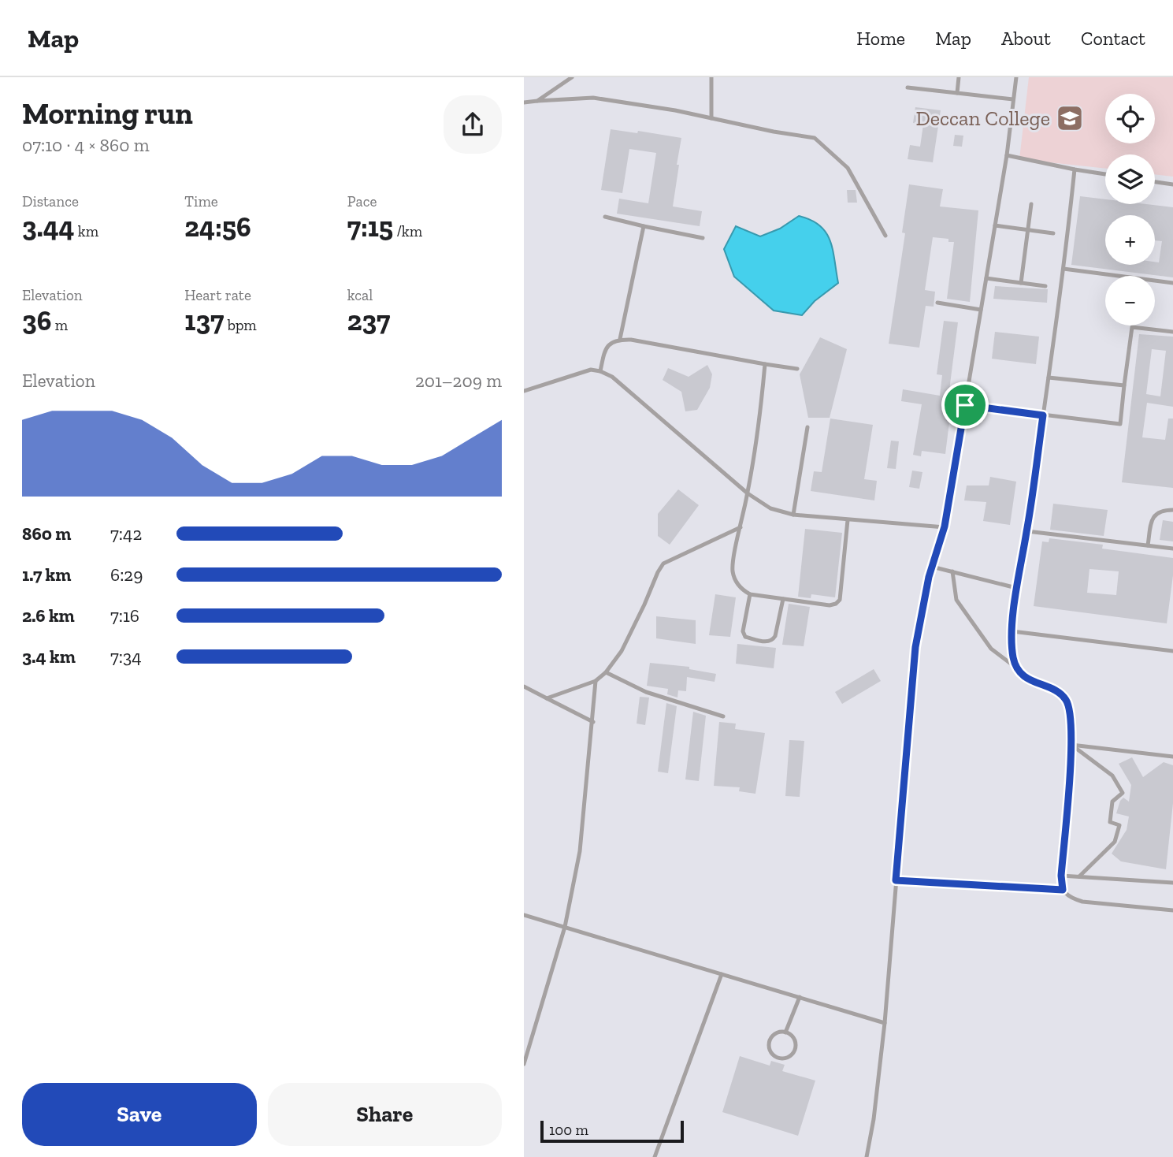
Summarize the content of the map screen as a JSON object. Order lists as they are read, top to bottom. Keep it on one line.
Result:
{"places":{"school or university":["Deccan College"]},"scale_bar":"100 m","page":{"header":"Map","nav":["Home","Map","About","Contact"],"heading":["Morning run","07:10 · 4 × 860 m"],"map_buttons":["+","−"],"stats":[["Distance","3.44 km"],["Time","24:56"],["Pace","7:15 /km"],["Elevation","36 m"],["Heart rate","137 bpm"],["kcal","237"]],"chart":["Elevation","201–209 m"],"list":[{"name":"860 m","note":"7:42"},{"name":"1.7 km","note":"6:29"},{"name":"2.6 km","note":"7:16"},{"name":"3.4 km","note":"7:34"}],"buttons":["Save","Share"],"scale":"100 m"}}
